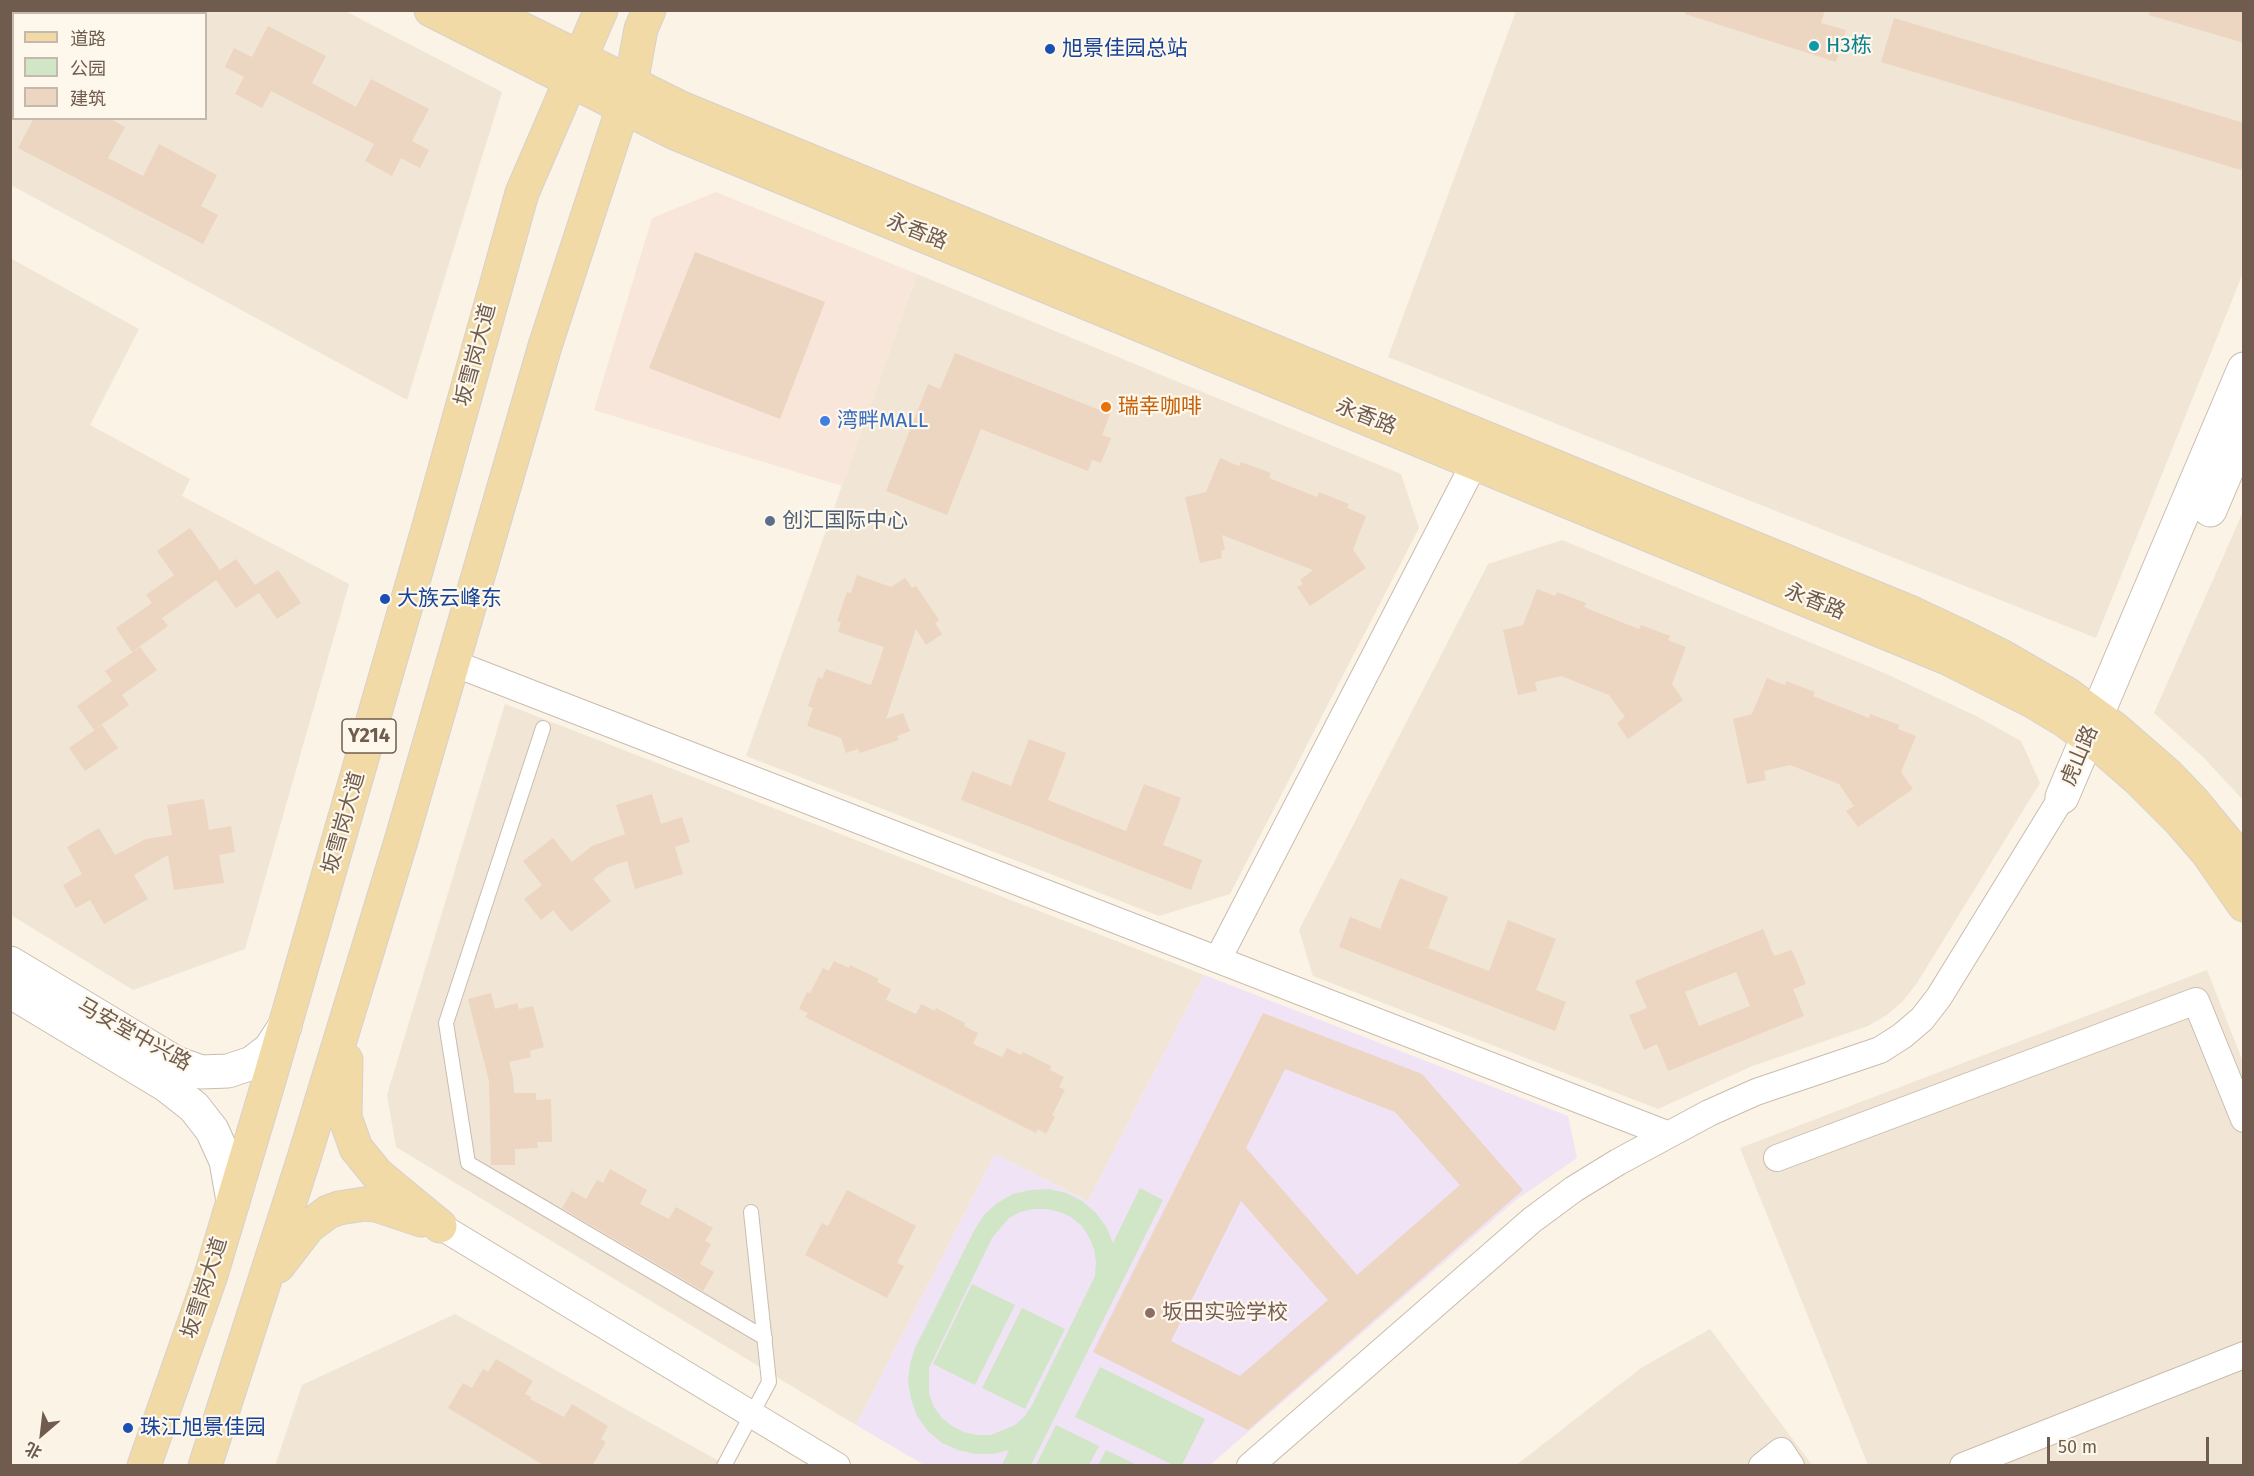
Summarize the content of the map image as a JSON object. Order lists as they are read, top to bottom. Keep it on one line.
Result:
{"streets":{"main road":["永香路","坂雪岗大道","Y214"],"street":["虎山路","马安堂中兴路"]},"crossings":[["永香路","坂雪岗大道"],["永香路","Y214"],["永香路","虎山路"],["坂雪岗大道","马安堂中兴路"]],"places":["H3栋","旭景佳园总站","瑞幸咖啡","湾畔MALL","创汇国际中心","大族云峰东","坂田实验学校","珠江旭景佳园"],"legend":["道路","公园","建筑"],"scale_bar":"50 m","north":"bottom left"}
